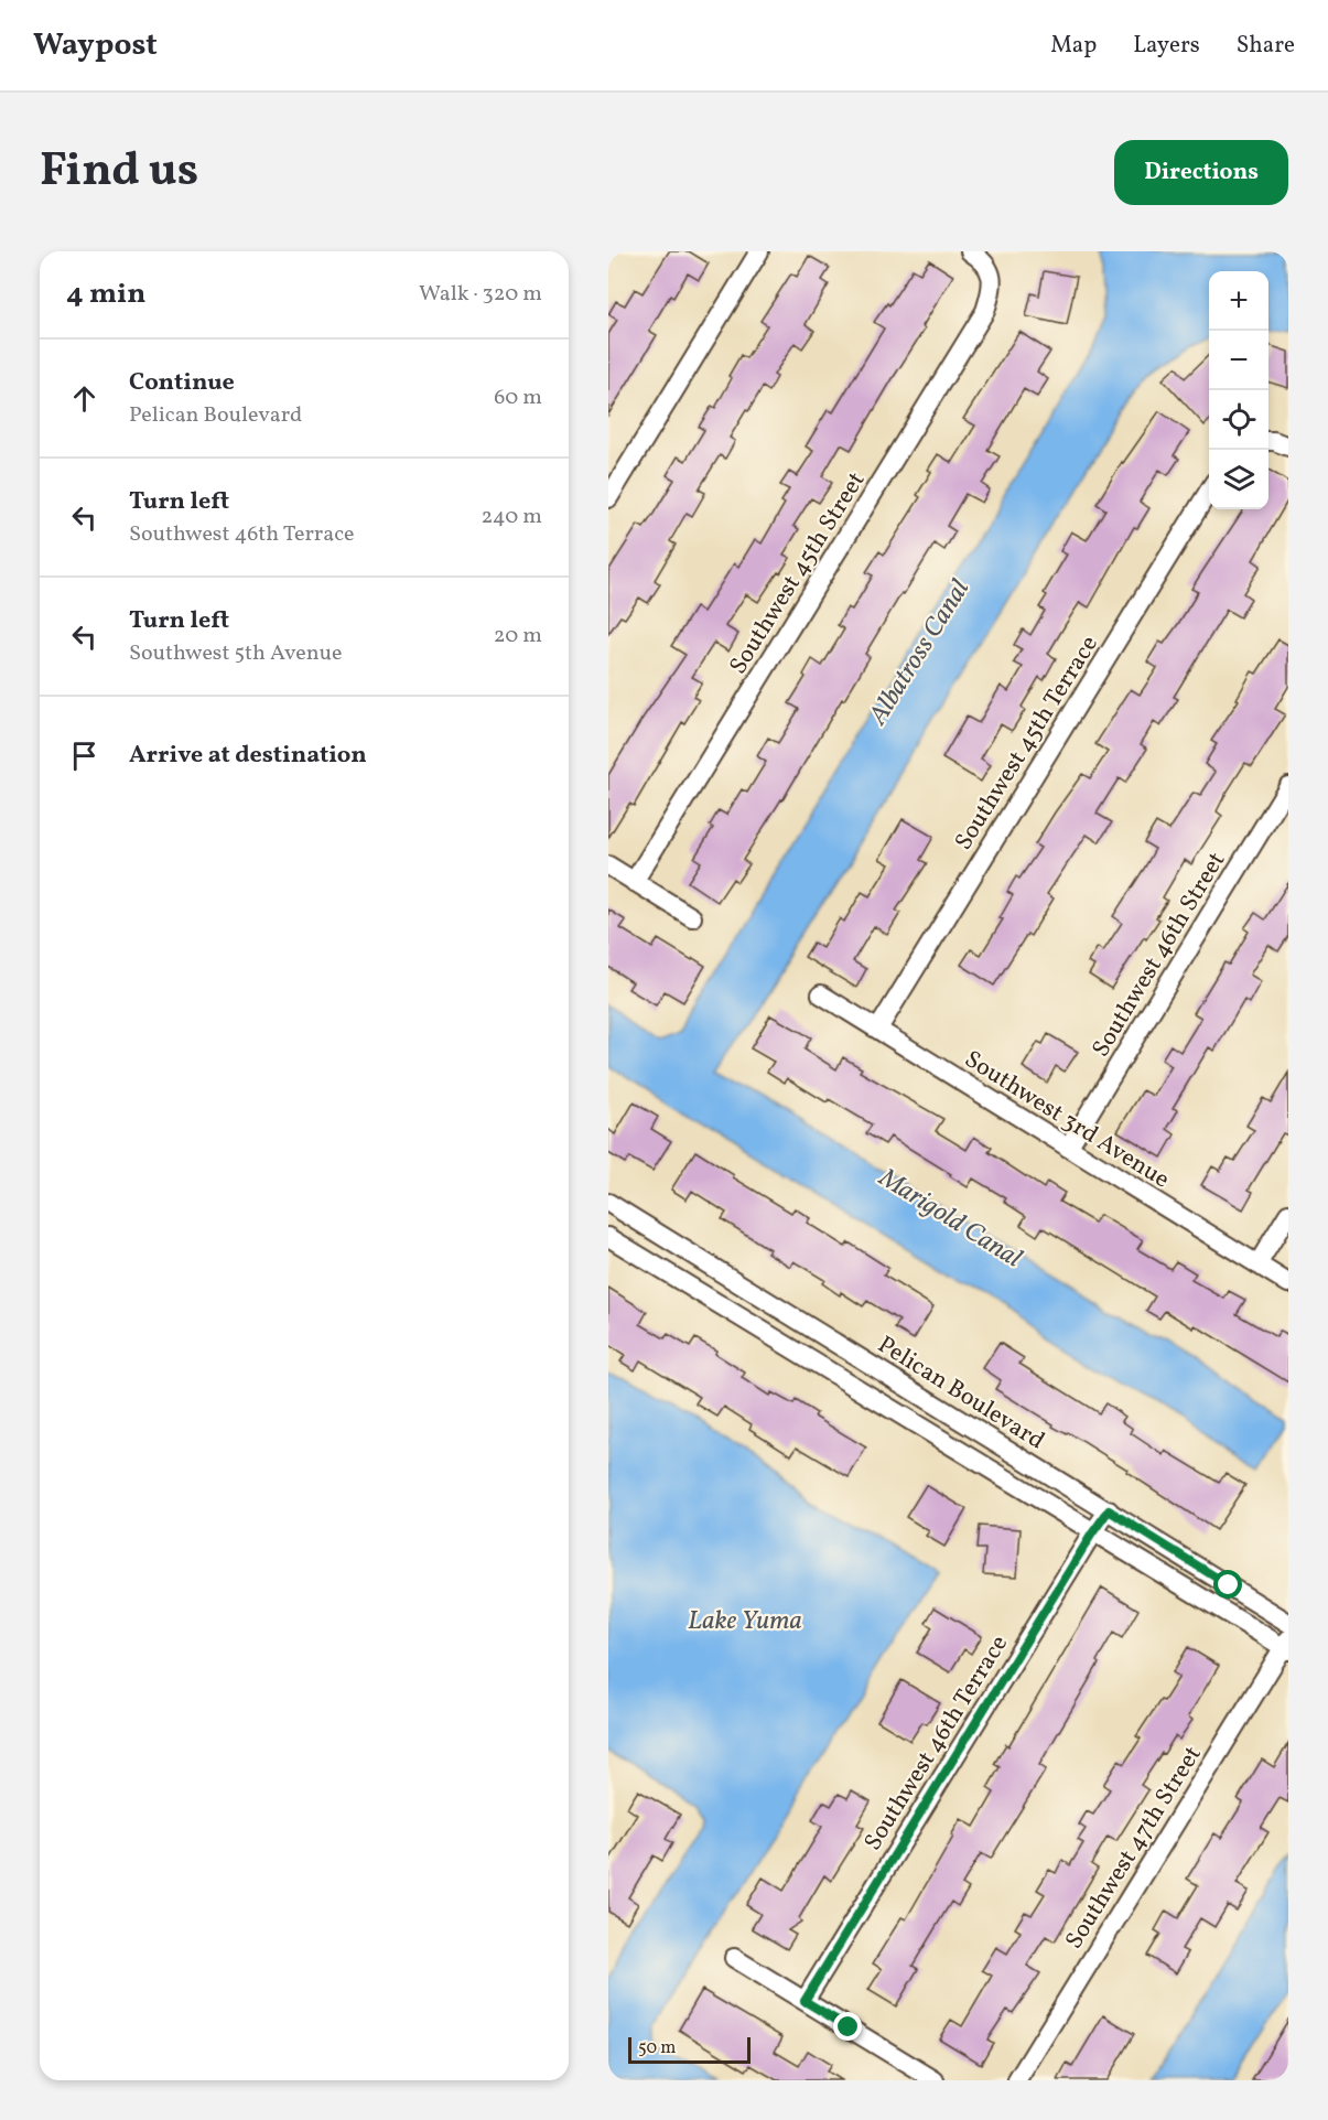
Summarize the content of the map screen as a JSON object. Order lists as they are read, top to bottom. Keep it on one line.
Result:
{"streets":{"street":["Southwest 45th Street","Southwest 45th Terrace","Southwest 46th Street","Southwest 3rd Avenue","Pelican Boulevard","Southwest 46th Terrace","Southwest 47th Street"]},"crossings":[["Southwest 45th Terrace","Southwest 3rd Avenue"],["Southwest 46th Street","Southwest 3rd Avenue"],["Pelican Boulevard","Southwest 46th Terrace"]],"water":["Albatross Canal","Marigold Canal","Lake Yuma"],"scale_bar":"50 m","page":{"header":"Waypost","nav":["Map","Layers","Share"],"title":"Find us","buttons":"Directions","heading":["4 min","Walk · 320 m"],"map_buttons":["+","−"],"list":[["Continue","Pelican Boulevard","60 m"],["Turn left","Southwest 46th Terrace","240 m"],["Turn left","Southwest 5th Avenue","20 m"],"Arrive at destination"],"scale":"50 m"}}
